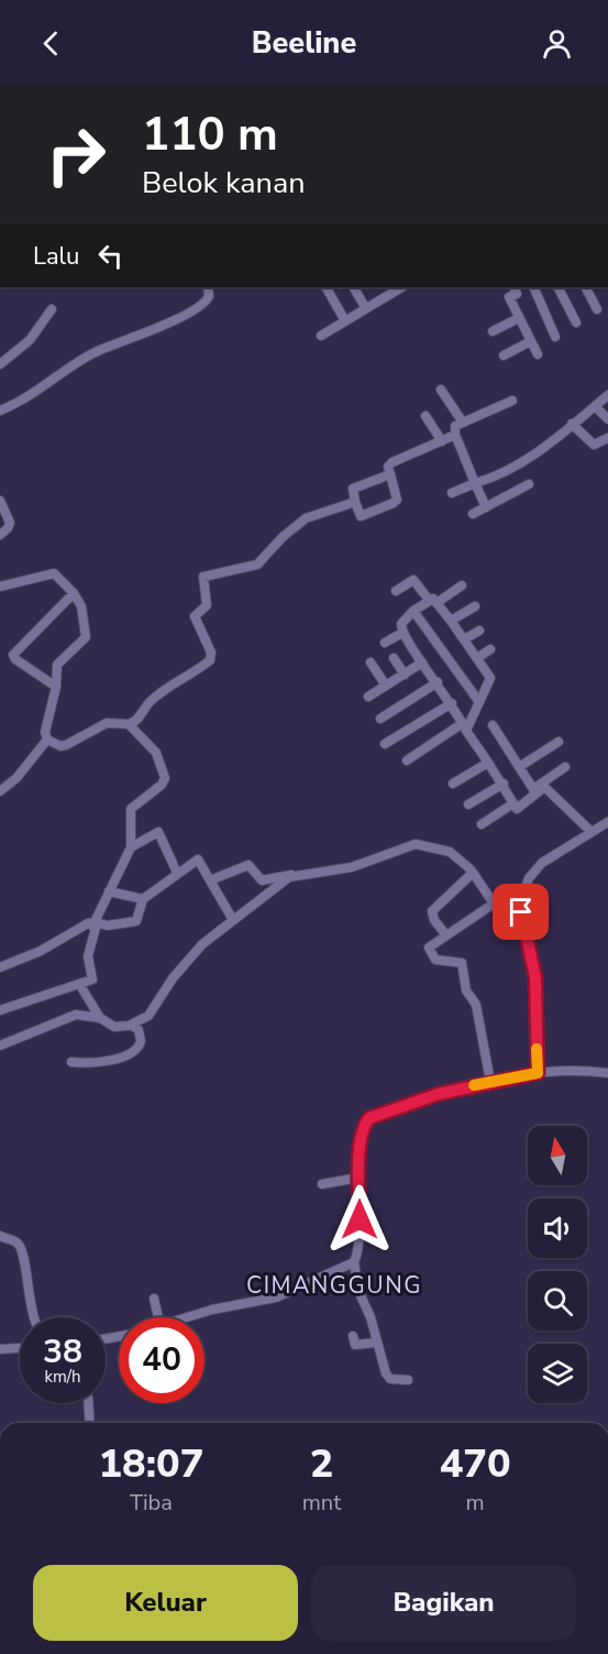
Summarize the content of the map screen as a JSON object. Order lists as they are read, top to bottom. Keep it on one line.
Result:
{"districts":["CIMANGGUNG"],"north":"top","page":{"header":"Beeline","turn":["110 m","Belok kanan"],"then":"Lalu","speed":"38 km/h","limit":"40","eta":["18:07","Tiba","2","mnt","470","m"],"buttons":["Keluar","Bagikan"]}}
